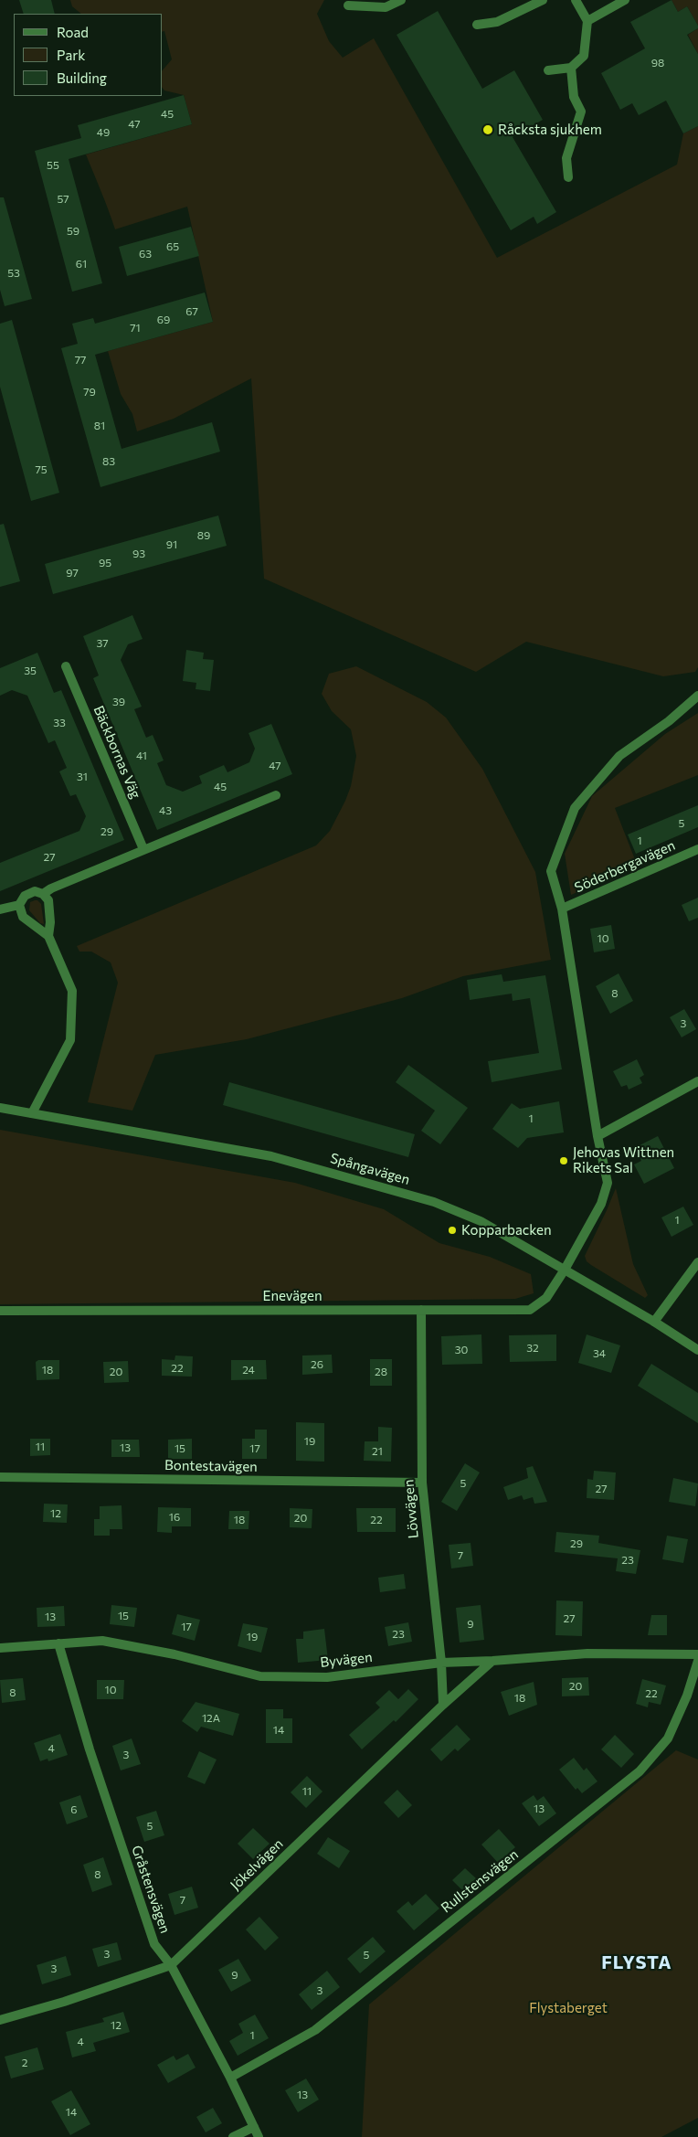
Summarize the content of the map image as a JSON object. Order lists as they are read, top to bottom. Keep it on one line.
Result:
{"streets":{"street":["Bäckbornas Väg","Söderbergavägen","Spångavägen","Enevägen","Bontestavägen","Lövvägen","Byvägen","Jökelvägen","Rullstensvägen","Gråstensvägen"]},"crossings":[["Spångavägen","Enevägen"],["Enevägen","Lövvägen"],["Bontestavägen","Lövvägen"],["Lövvägen","Byvägen"],["Lövvägen","Jökelvägen"],["Byvägen","Jökelvägen"],["Byvägen","Gråstensvägen"],["Jökelvägen","Gråstensvägen"],["Rullstensvägen","Gråstensvägen"]],"districts":["FLYSTA"],"parks":["Flystaberget"],"places":["Råcksta sjukhem","Jehovas Wittnen Rikets Sal","Kopparbacken"],"house_numbers":["98","45","47","49","55","57","59","65","63","61","53","67","69","71","77","79","81","83","75","89","91","93","95","97","37","35","39","33","41","47","31","45","43","5","29","1","27","10","8","3","1","1","32","30","34","26","22","18","24","20","28","19","11","13","15","17","21","5","27","12","16","20","18","22","29","7","23","15","13","27","9","17","23","19","20","10","8","22","18","12A","14","4","3","11","13","6","5","8","7","3","5","3","9","3","12","1","4","2","13","14"],"legend":["Road","Park","Building"]}
